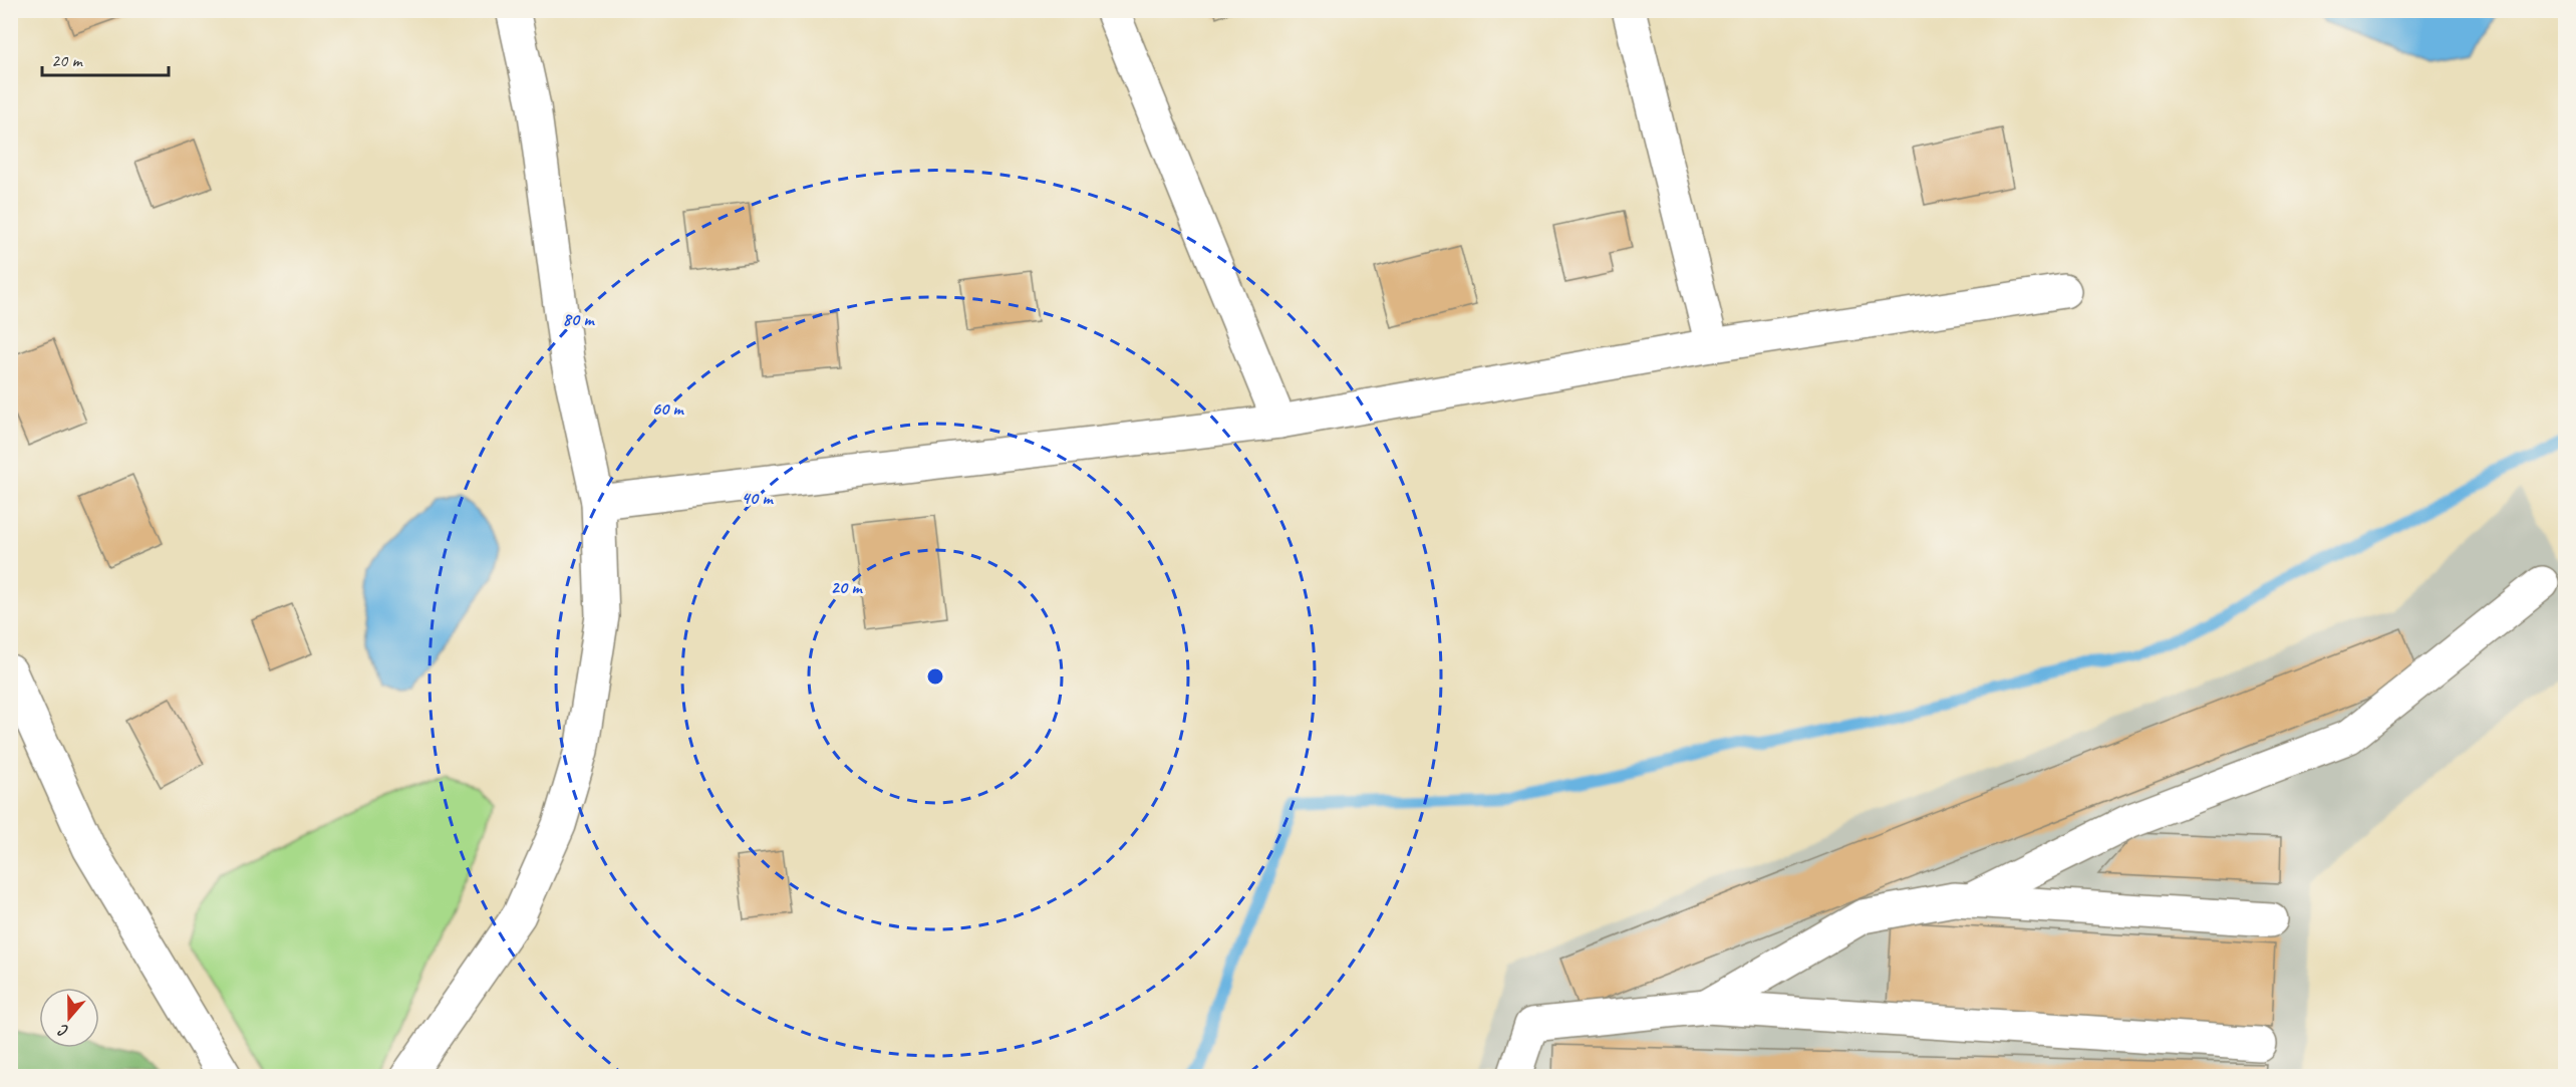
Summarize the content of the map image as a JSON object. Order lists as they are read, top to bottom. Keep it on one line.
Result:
{"scale_bar":"20 m","north":"bottom","rings":["80 m","60 m","40 m","20 m"]}
